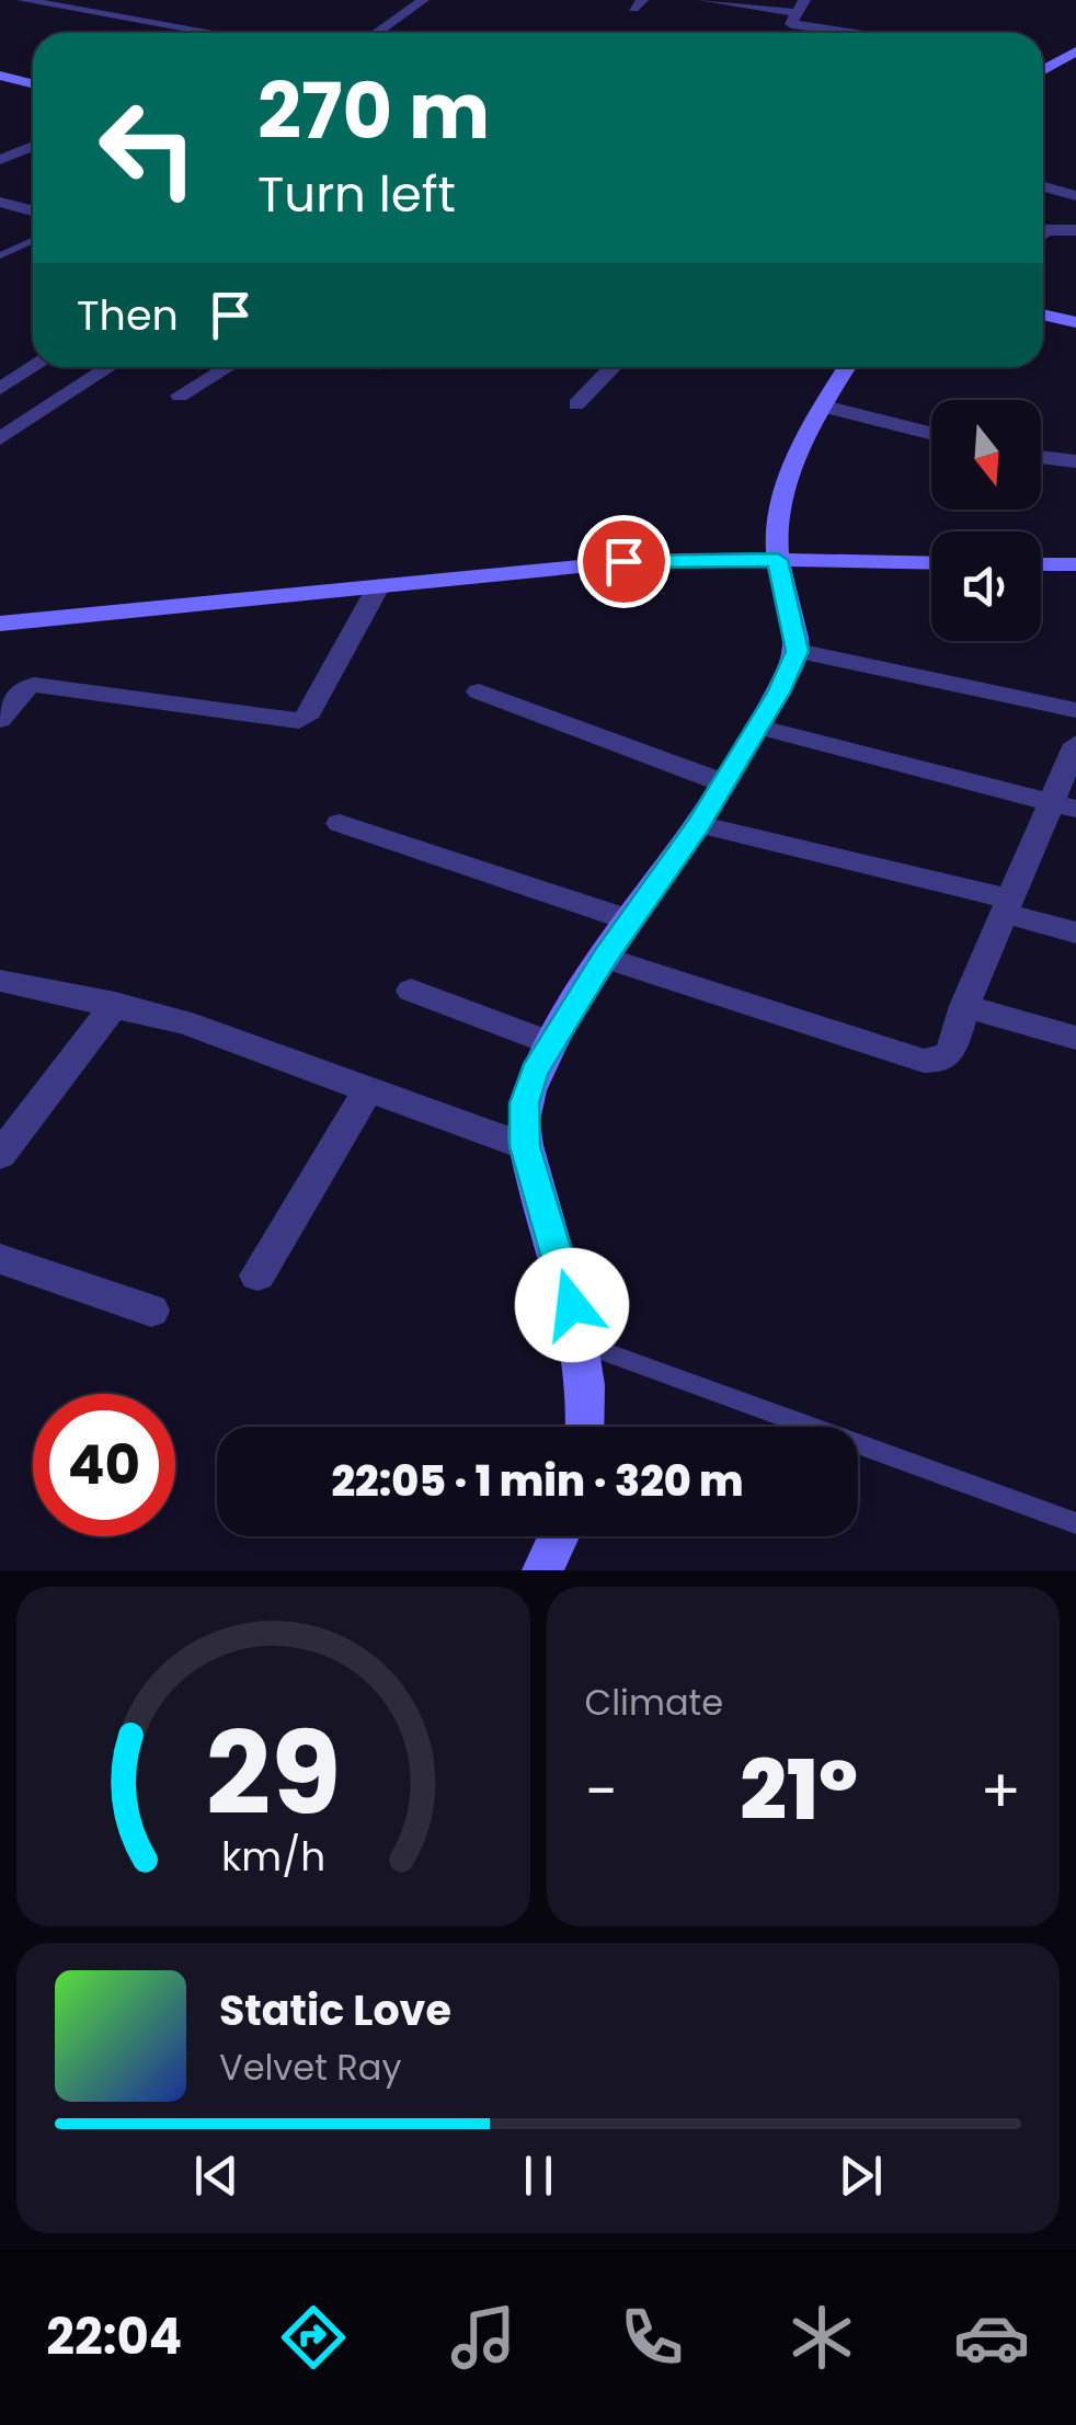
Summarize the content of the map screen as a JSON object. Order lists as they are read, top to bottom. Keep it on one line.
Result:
{"north":"bottom","page":{"turn":["270 m","Turn left"],"then":"Then","limit":"40","trip":"22:05 · 1 min · 320 m","tile":"Climate","heat":["−","21°","+"],"song":["Static Love","Velvet Ray"],"tabs":"22:04","gauge":["29","km/h"]}}
